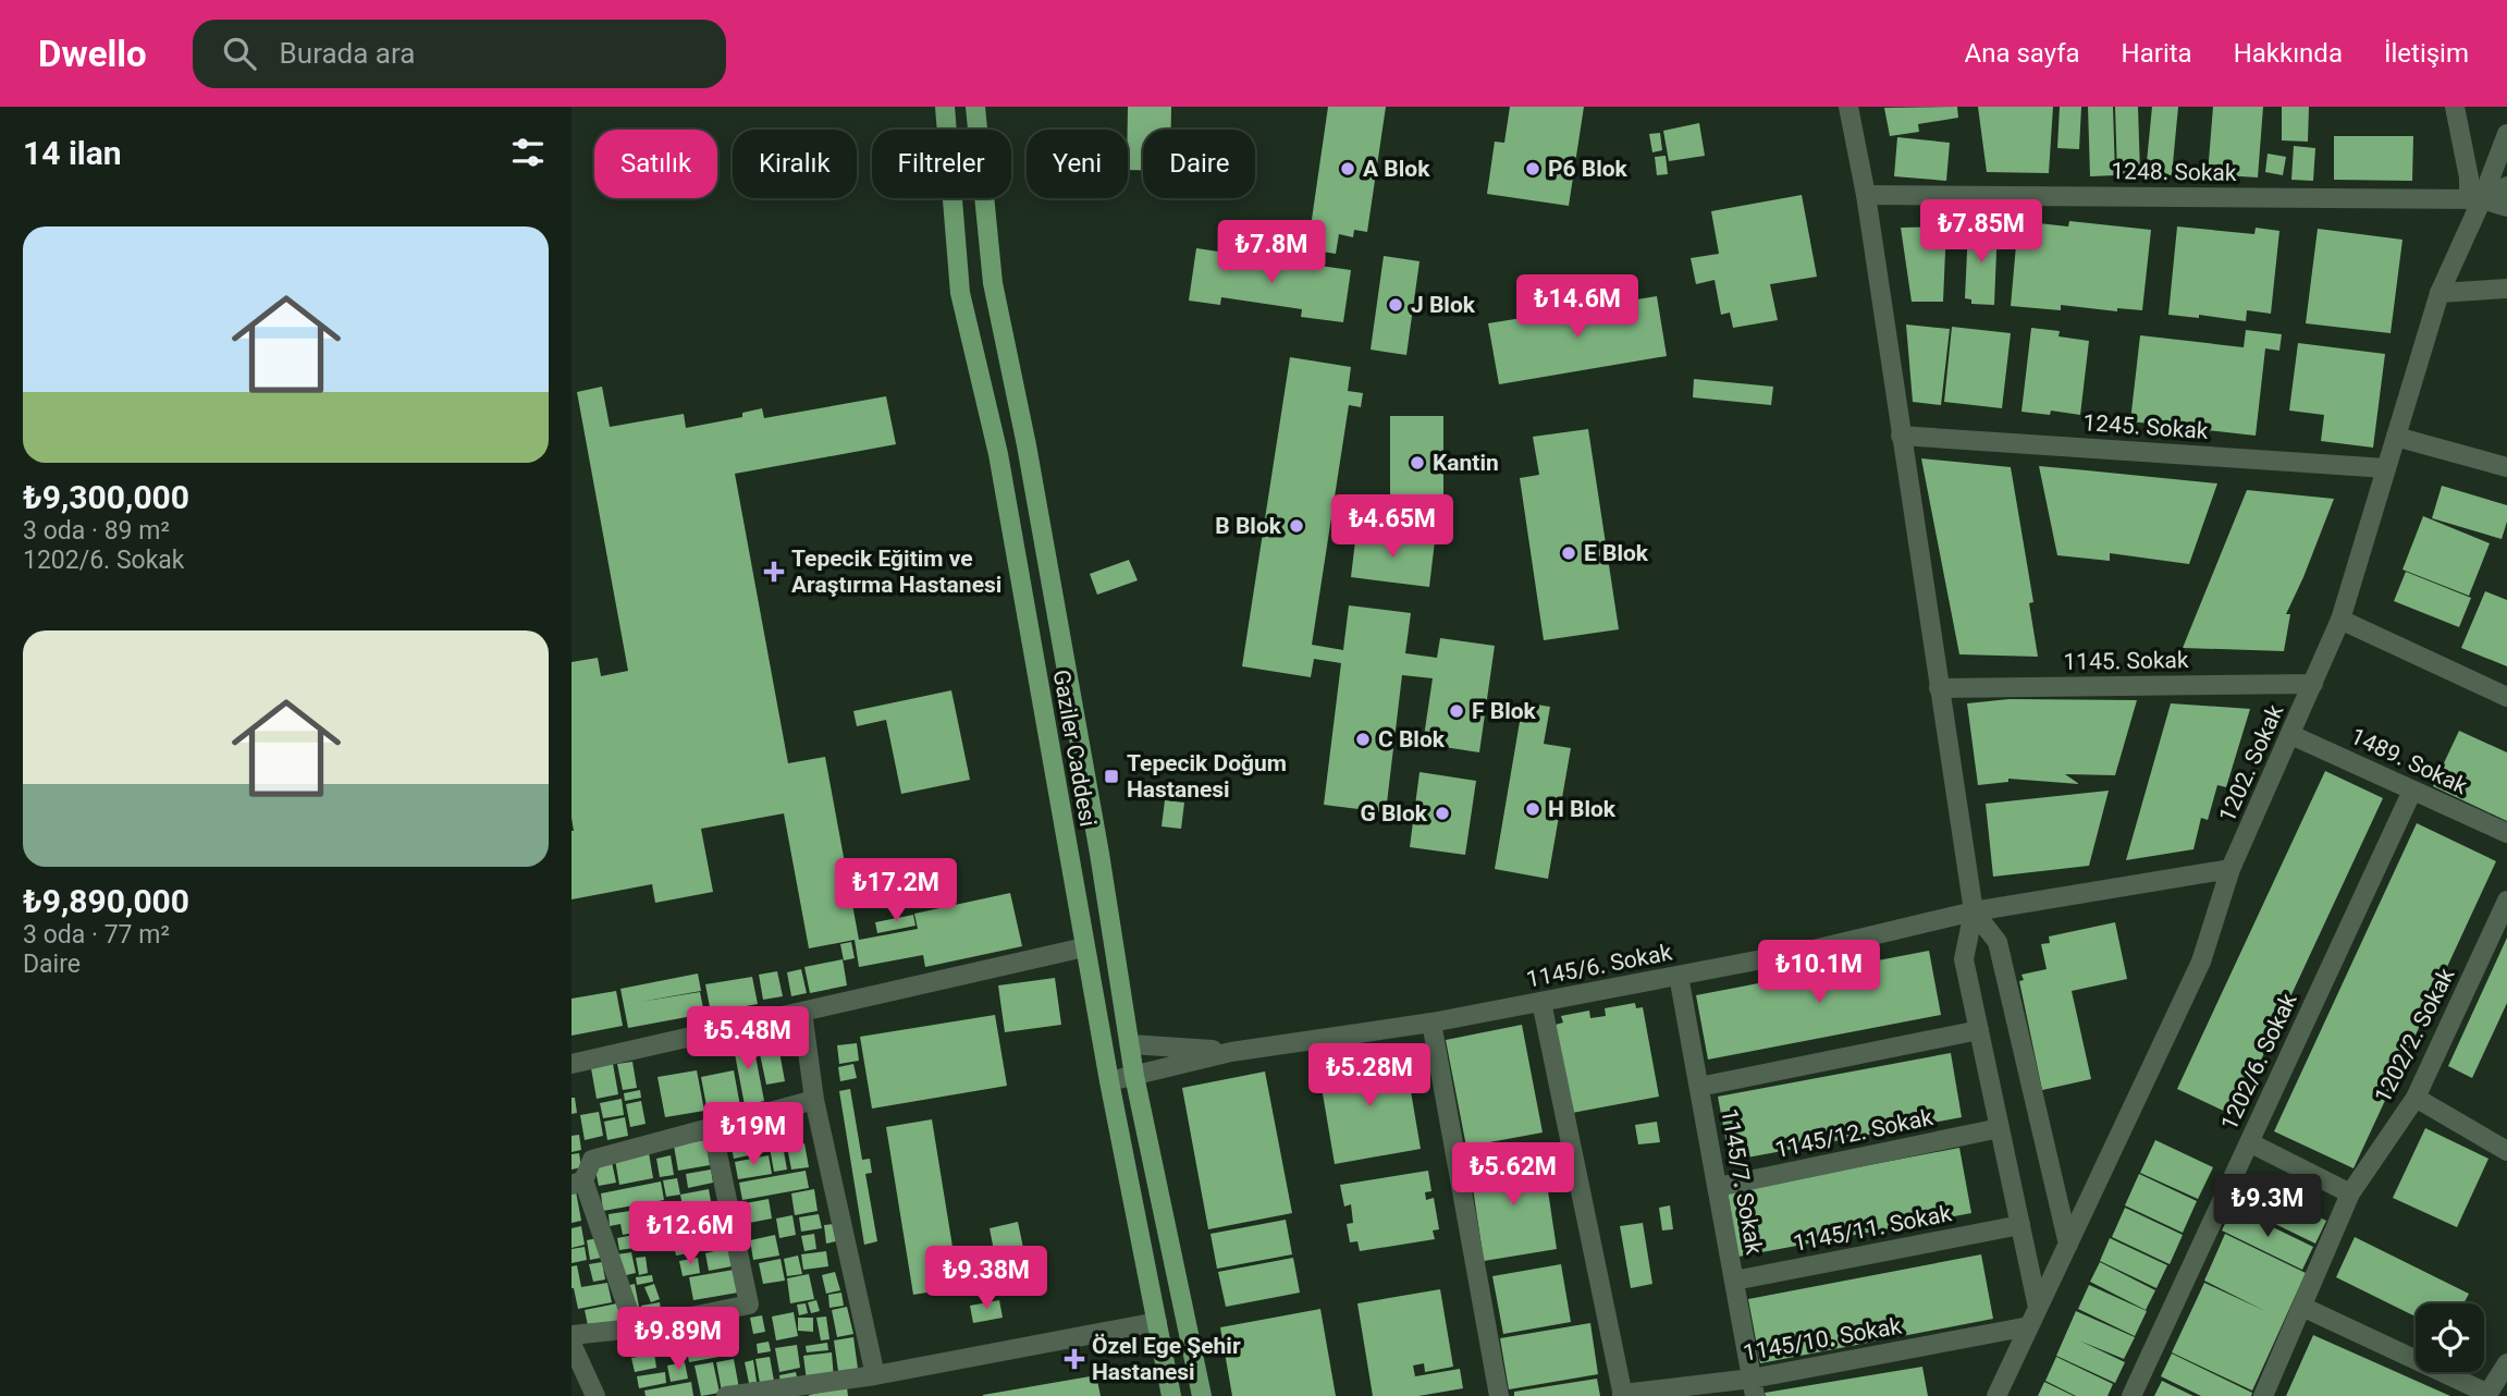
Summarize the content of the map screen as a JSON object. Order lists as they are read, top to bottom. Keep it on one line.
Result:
{"streets":{"main road":["Gaziler Caddesi"],"street":["1248. Sokak","1245. Sokak","1145. Sokak","1489. Sokak","1202. Sokak","1145/6. Sokak","1202/2. Sokak","1202/6. Sokak","1145/12. Sokak","1145/7. Sokak","1145/11. Sokak","1145/10. Sokak"]},"crossings":[["1248. Sokak","1202. Sokak"],["1245. Sokak","1202. Sokak"],["1145. Sokak","1202. Sokak"],["Gaziler Caddesi","1145/6. Sokak"],["1489. Sokak","1202. Sokak"],["1489. Sokak","1202/6. Sokak"],["1202. Sokak","1145/6. Sokak"],["1202. Sokak","1145/10. Sokak"],["1145/6. Sokak","1145/7. Sokak"],["1145/12. Sokak","1145/7. Sokak"],["1145/7. Sokak","1145/11. Sokak"],["1145/7. Sokak","1145/10. Sokak"]],"places":{"other":["A Blok","P6 Blok","J Blok","Kantin","B Blok","E Blok","F Blok","C Blok","H Blok","G Blok"],"health":["Tepecik Eğitim ve Araştırma Hastanesi","Özel Ege Şehir Hastanesi"],"transit":["Tepecik Doğum Hastanesi"]},"page":{"header":"Dwello","search":"Burada ara","nav":["Ana sayfa","Harita","Hakkında","İletişim"],"heading":"14 ilan","chip":["Satılık","Kiralık","Filtreler","Yeni","Daire"],"list":[{"name":"₺9,300,000","note":"3 oda · 89 m² · 1202/6. Sokak"},{"name":"₺9,890,000","note":"3 oda · 77 m² · Daire"}],"price":["₺7.85M","₺7.8M","₺14.6M","₺4.65M","₺17.2M","₺10.1M","₺5.48M","₺5.28M","₺19M","₺5.62M","₺9.3M","₺12.6M","₺9.38M","₺9.89M"]}}
